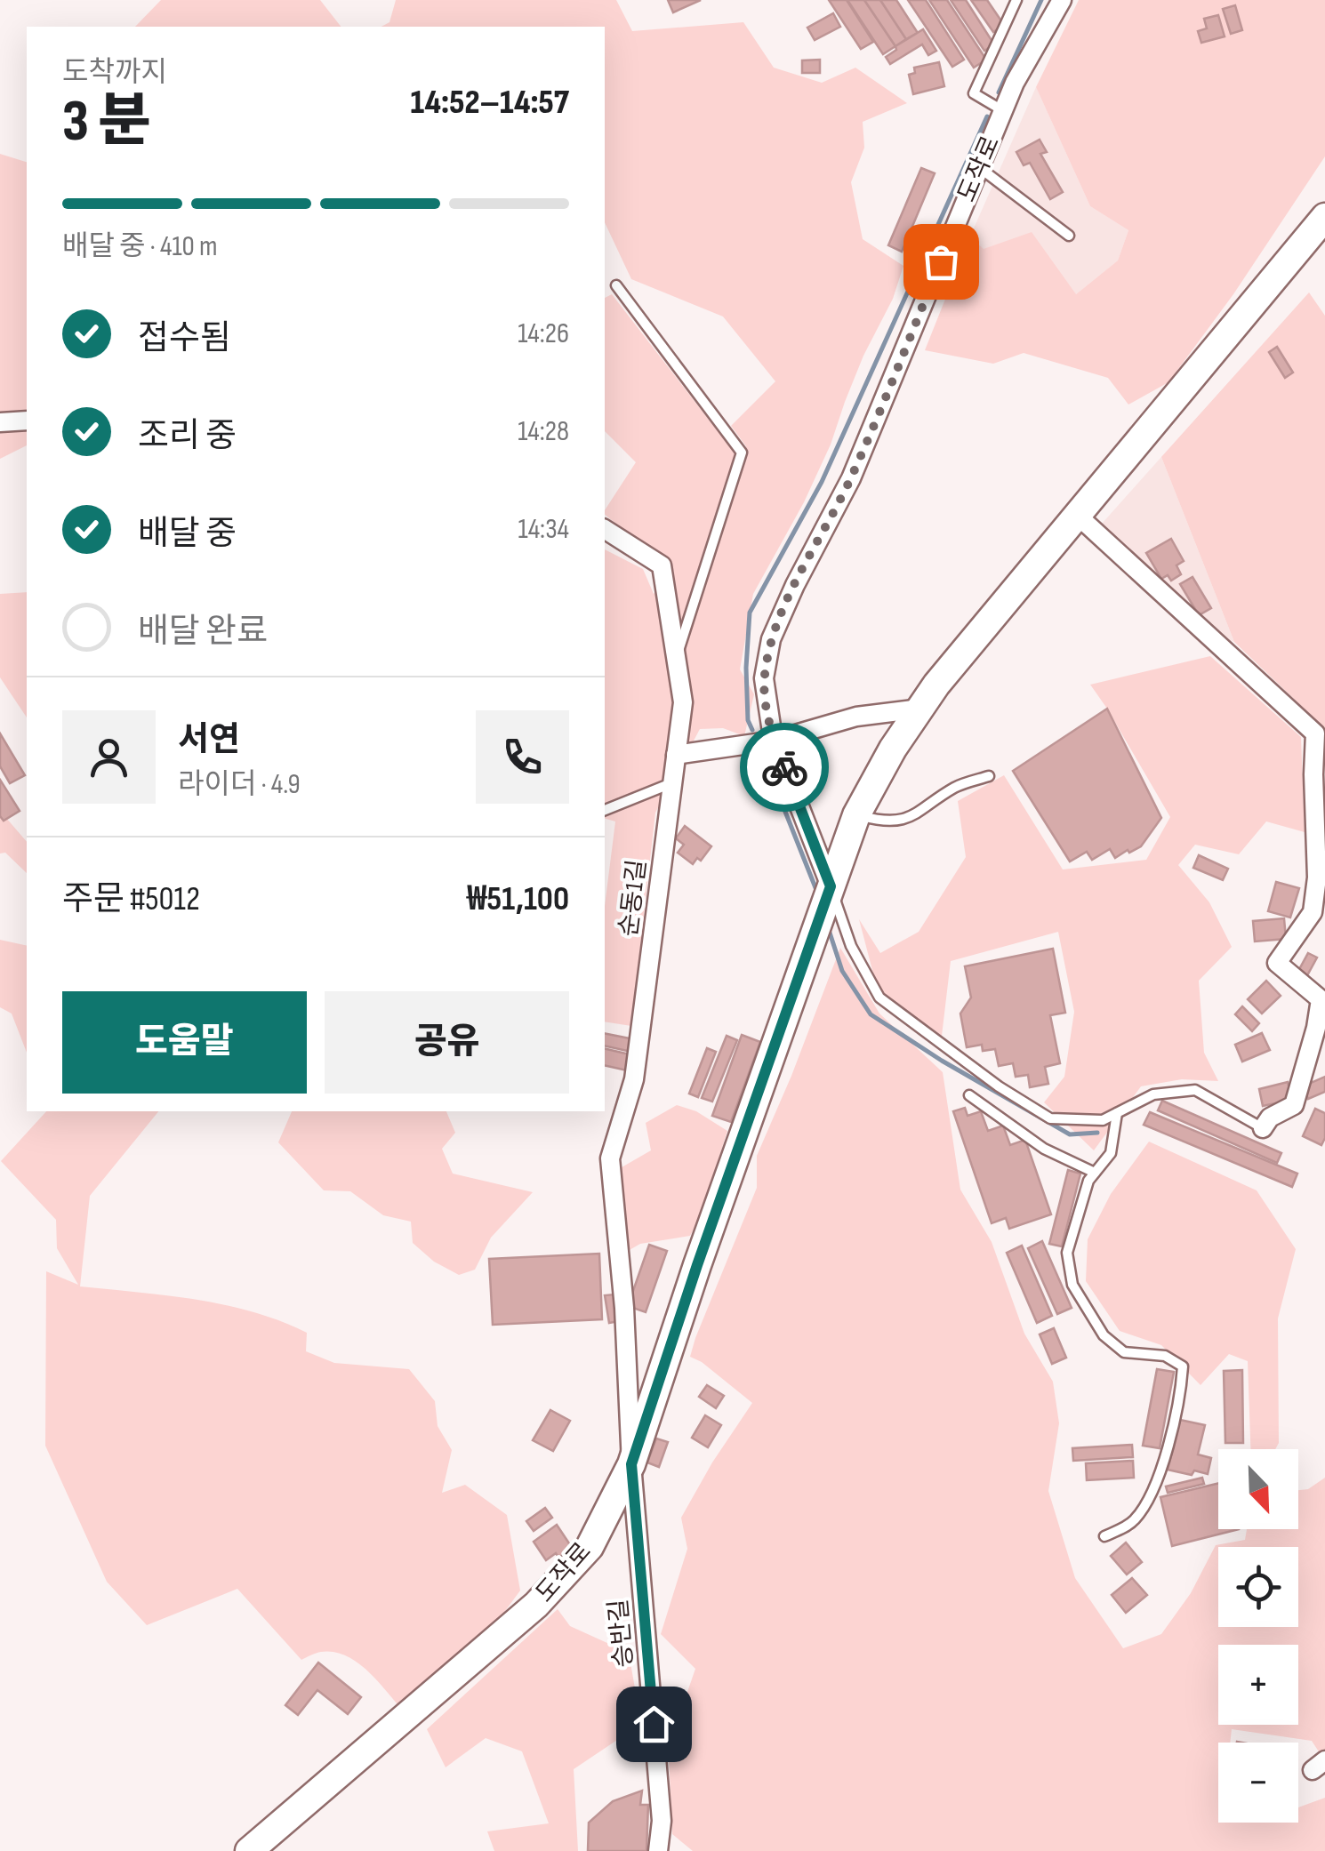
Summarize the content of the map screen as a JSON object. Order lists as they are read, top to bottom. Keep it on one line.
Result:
{"streets":{"street":["도작로","순동1길","승반길"]},"crossings":[["도작로","순동1길"],["도작로","승반길"],["순동1길","승반길"]],"north":"bottom right","page":{"heading":["3 분","도착까지","14:52–14:57"],"panel":["서연","라이더 · 4.9","주문 #5012","₩51,100"],"bar":"배달 중 · 410 m","list":[["접수됨","14:26"],["조리 중","14:28"],["배달 중","14:34"],"배달 완료"],"buttons":["도움말","공유"],"map_buttons":["+","−"]}}
